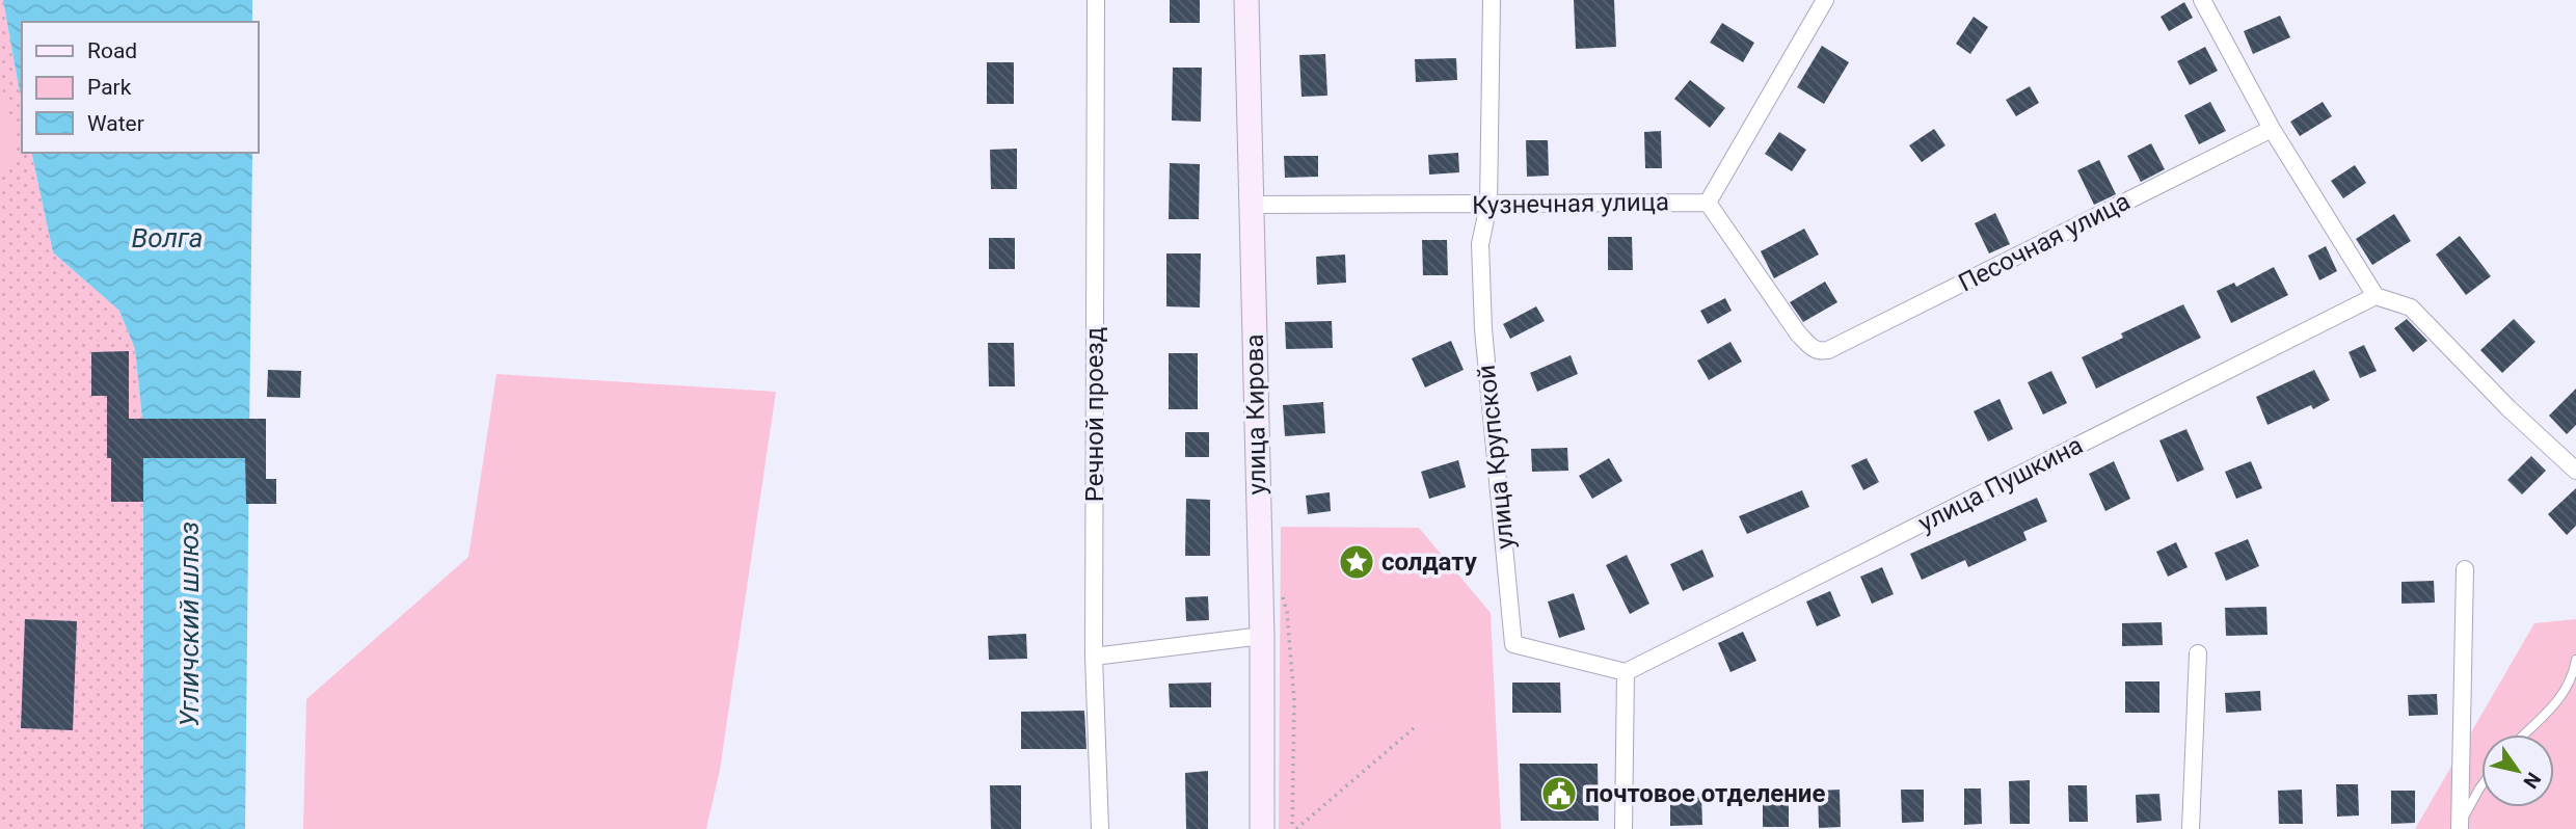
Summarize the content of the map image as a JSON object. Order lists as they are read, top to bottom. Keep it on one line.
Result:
{"streets":{"street":["Кузнечная улица","Песочная улица","Речной проезд","улица Кирова","улица Крупской","улица Пушкина"]},"crossings":[["Кузнечная улица","Песочная улица"],["Кузнечная улица","улица Кирова"],["Кузнечная улица","улица Крупской"],["улица Крупской","улица Пушкина"]],"water":["Волга","Угличский шлюз"],"places":{"place":["солдату"],"public building":["почтовое отделение"]},"legend":["Road","Park","Water"],"north":"bottom right"}
